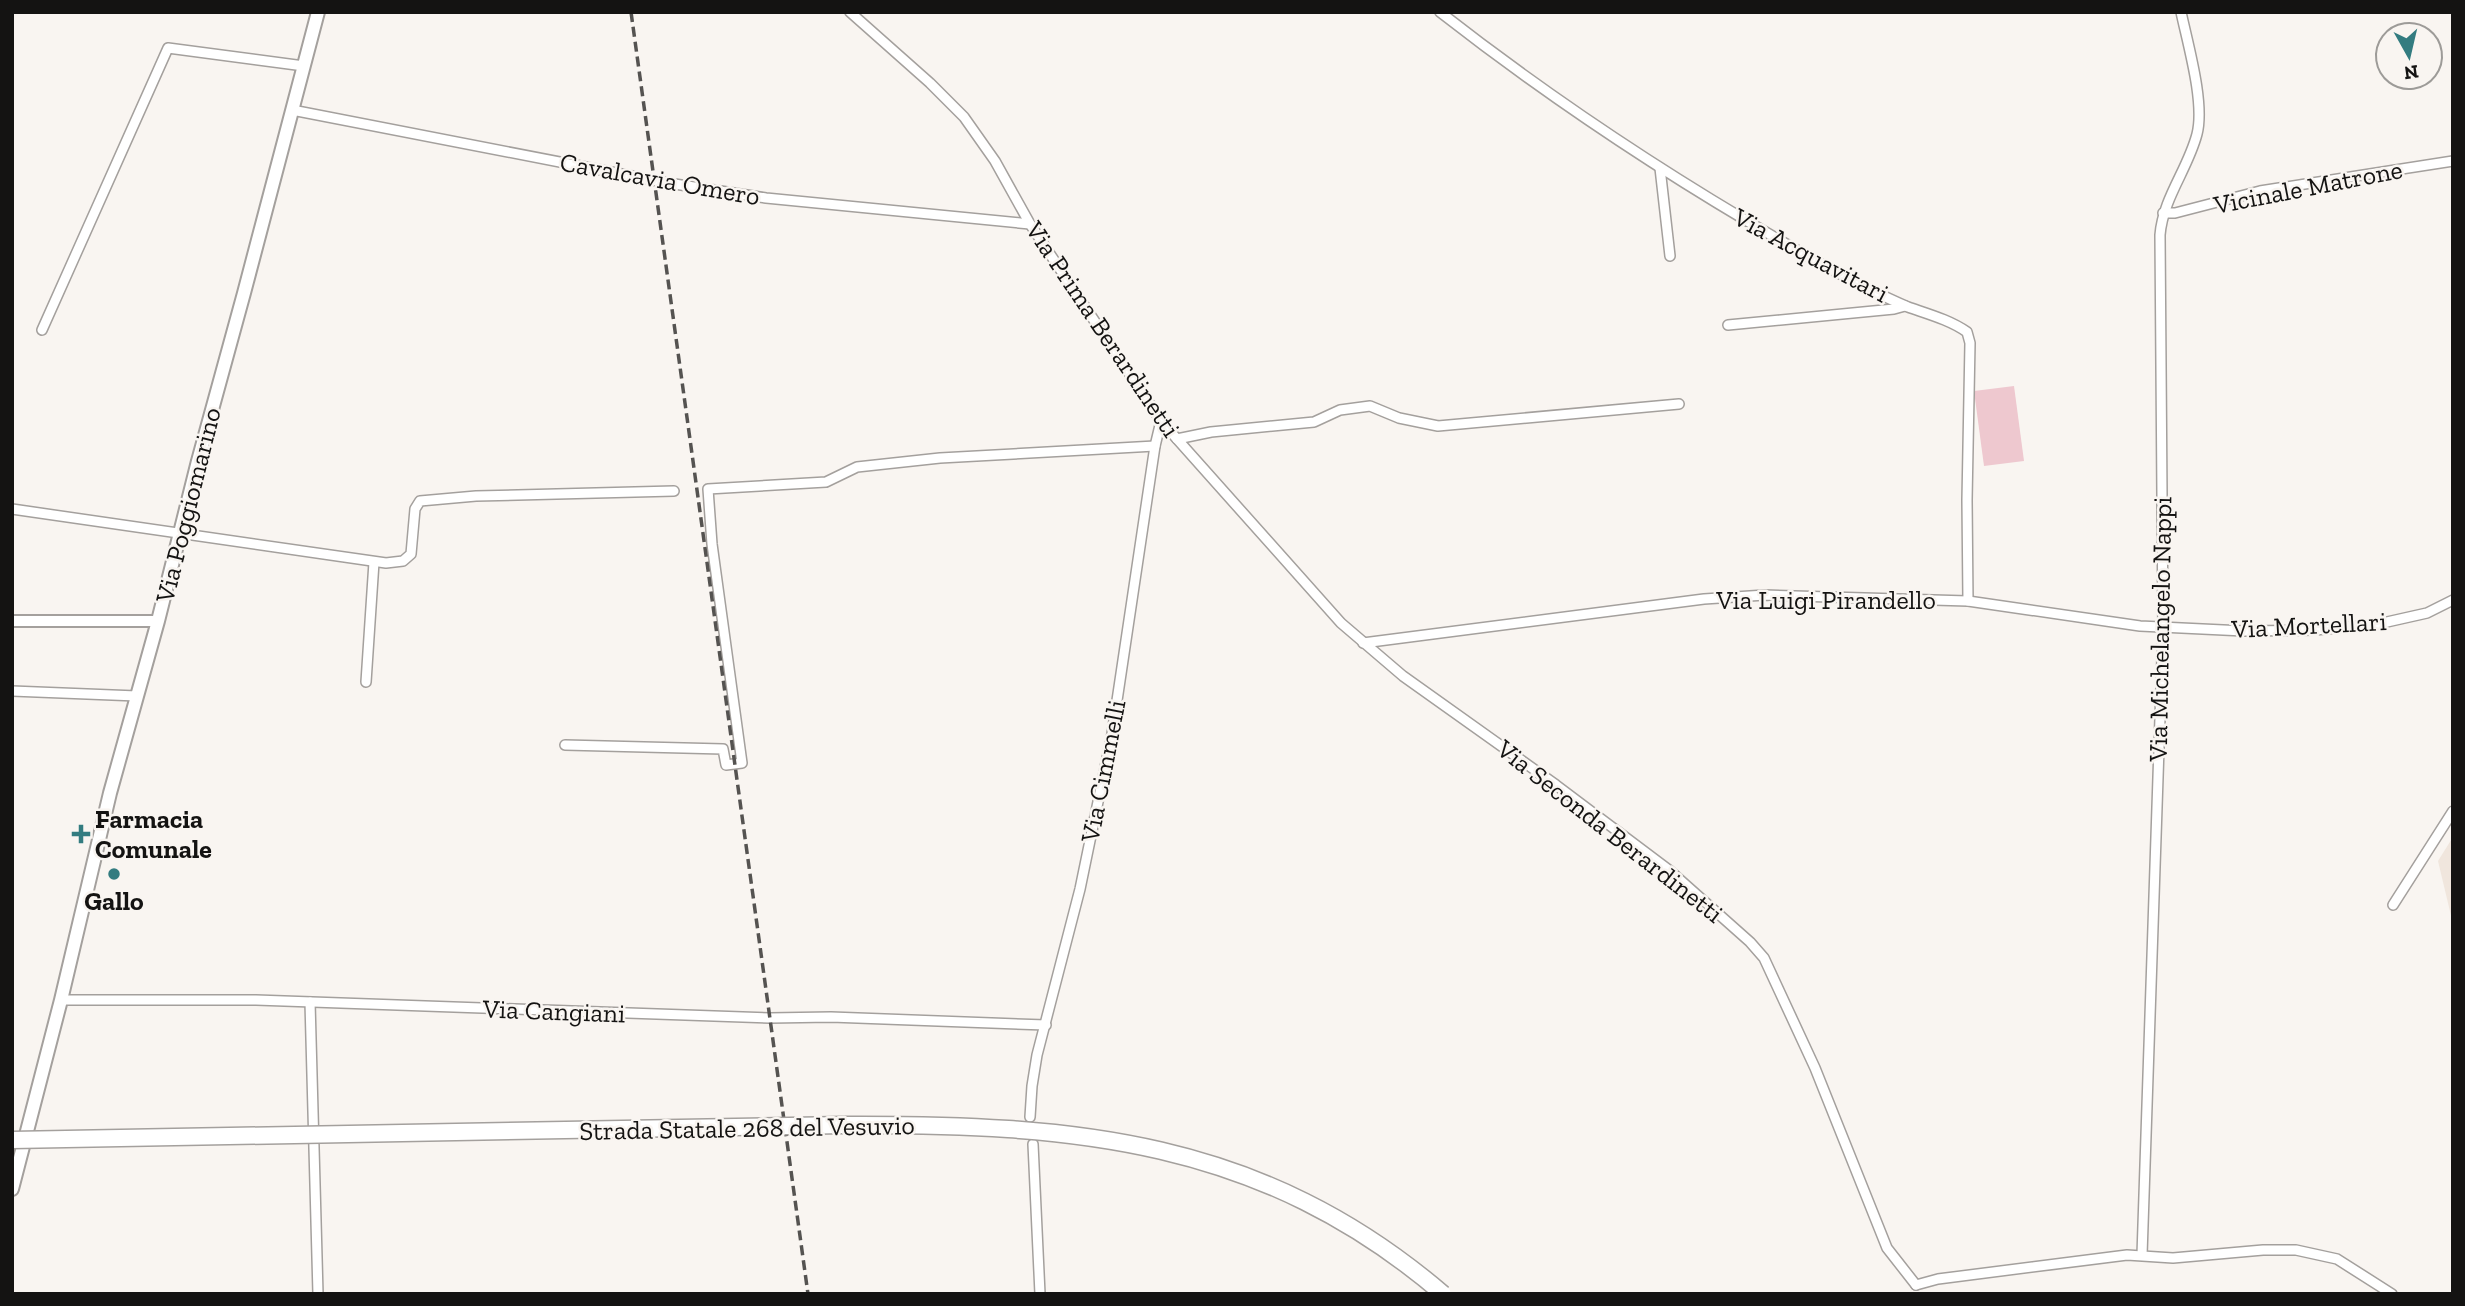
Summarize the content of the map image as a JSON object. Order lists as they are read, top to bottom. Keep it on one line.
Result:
{"streets":{"highway":["Strada Statale 268 del Vesuvio"],"main road":["Via Poggiomarino"],"street":["Cavalcavia Omero","Vicinale Matrone","Via Acquavitari","Via Prima Berardinetti","Via Luigi Pirandello","Via Mortellari","Via Michelangelo Nappi","Via Cimmelli","Via Seconda Berardinetti","Via Cangiani"]},"crossings":[["Cavalcavia Omero","Via Prima Berardinetti"],["Cavalcavia Omero","Via Poggiomarino"],["Vicinale Matrone","Via Michelangelo Nappi"],["Via Acquavitari","Via Luigi Pirandello"],["Via Prima Berardinetti","Via Luigi Pirandello"],["Via Prima Berardinetti","Via Cimmelli"],["Via Prima Berardinetti","Via Seconda Berardinetti"],["Via Poggiomarino","Via Cangiani"],["Via Luigi Pirandello","Via Mortellari"],["Via Luigi Pirandello","Via Michelangelo Nappi"],["Via Luigi Pirandello","Via Seconda Berardinetti"],["Via Mortellari","Via Michelangelo Nappi"],["Via Cimmelli","Via Cangiani"]],"places":{"health":["Farmacia Comunale"],"other":["Gallo"]},"north":"bottom"}
